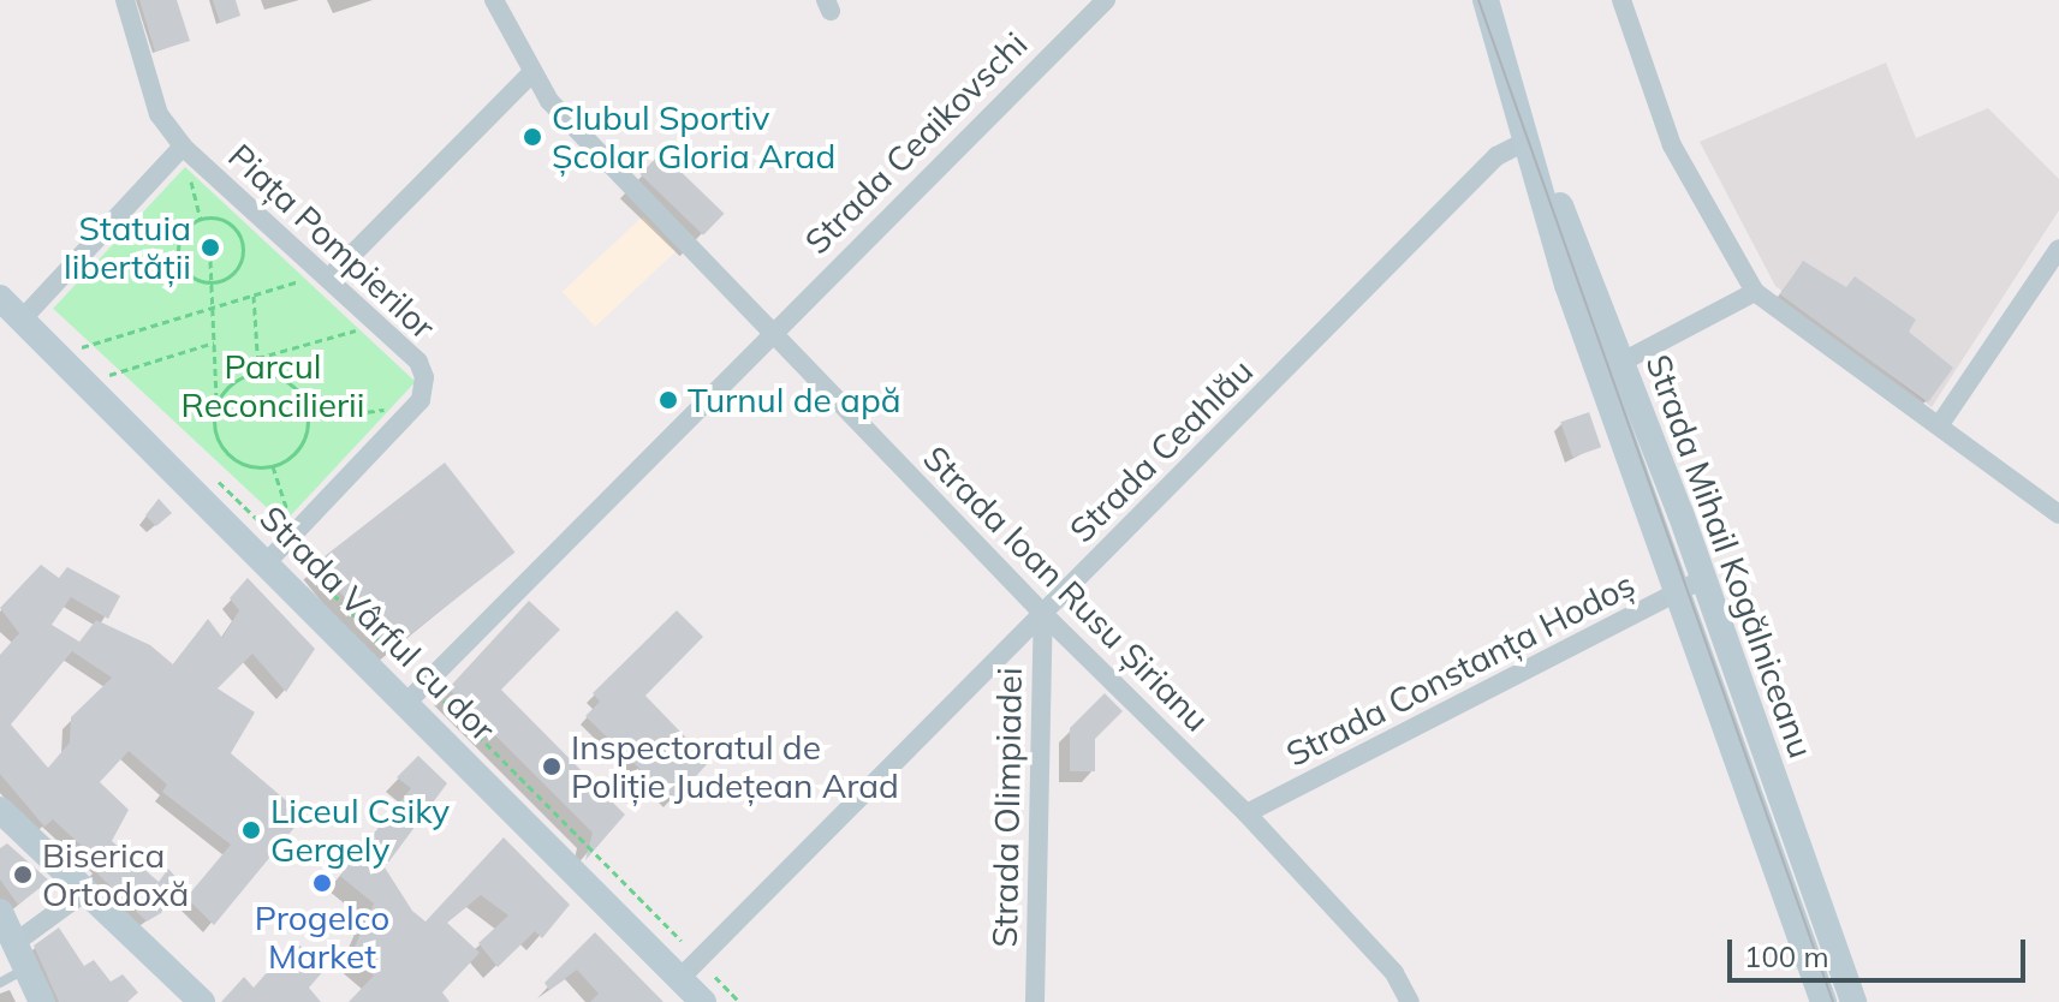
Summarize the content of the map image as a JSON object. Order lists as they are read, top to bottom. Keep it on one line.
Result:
{"streets":{"main road":["Strada Mihail Kogălniceanu","Strada Vârful cu dor"],"street":["Strada Ceaikovschi","Piața Pompierilor","Strada Ceahlău","Strada Ioan Rusu Șirianu","Strada Constanța Hodoș","Strada Olimpiadei"]},"crossings":[["Strada Ceaikovschi","Strada Ioan Rusu Șirianu"],["Strada Ceaikovschi","Strada Vârful cu dor"],["Piața Pompierilor","Strada Vârful cu dor"],["Strada Ceahlău","Strada Mihail Kogălniceanu"],["Strada Ceahlău","Strada Ioan Rusu Șirianu"],["Strada Ceahlău","Strada Vârful cu dor"],["Strada Ceahlău","Strada Olimpiadei"],["Strada Mihail Kogălniceanu","Strada Constanța Hodoș"],["Strada Ioan Rusu Șirianu","Strada Constanța Hodoș"],["Strada Ioan Rusu Șirianu","Strada Olimpiadei"]],"parks":["Parcul Reconcilierii"],"places":["Clubul Sportiv Școlar Gloria Arad","Statuia libertății","Turnul de apă","Inspectoratul de Poliție Județean Arad","Liceul Csiky Gergely","Biserica Ortodoxă","Progelco Market"],"scale_bar":"100 m"}
